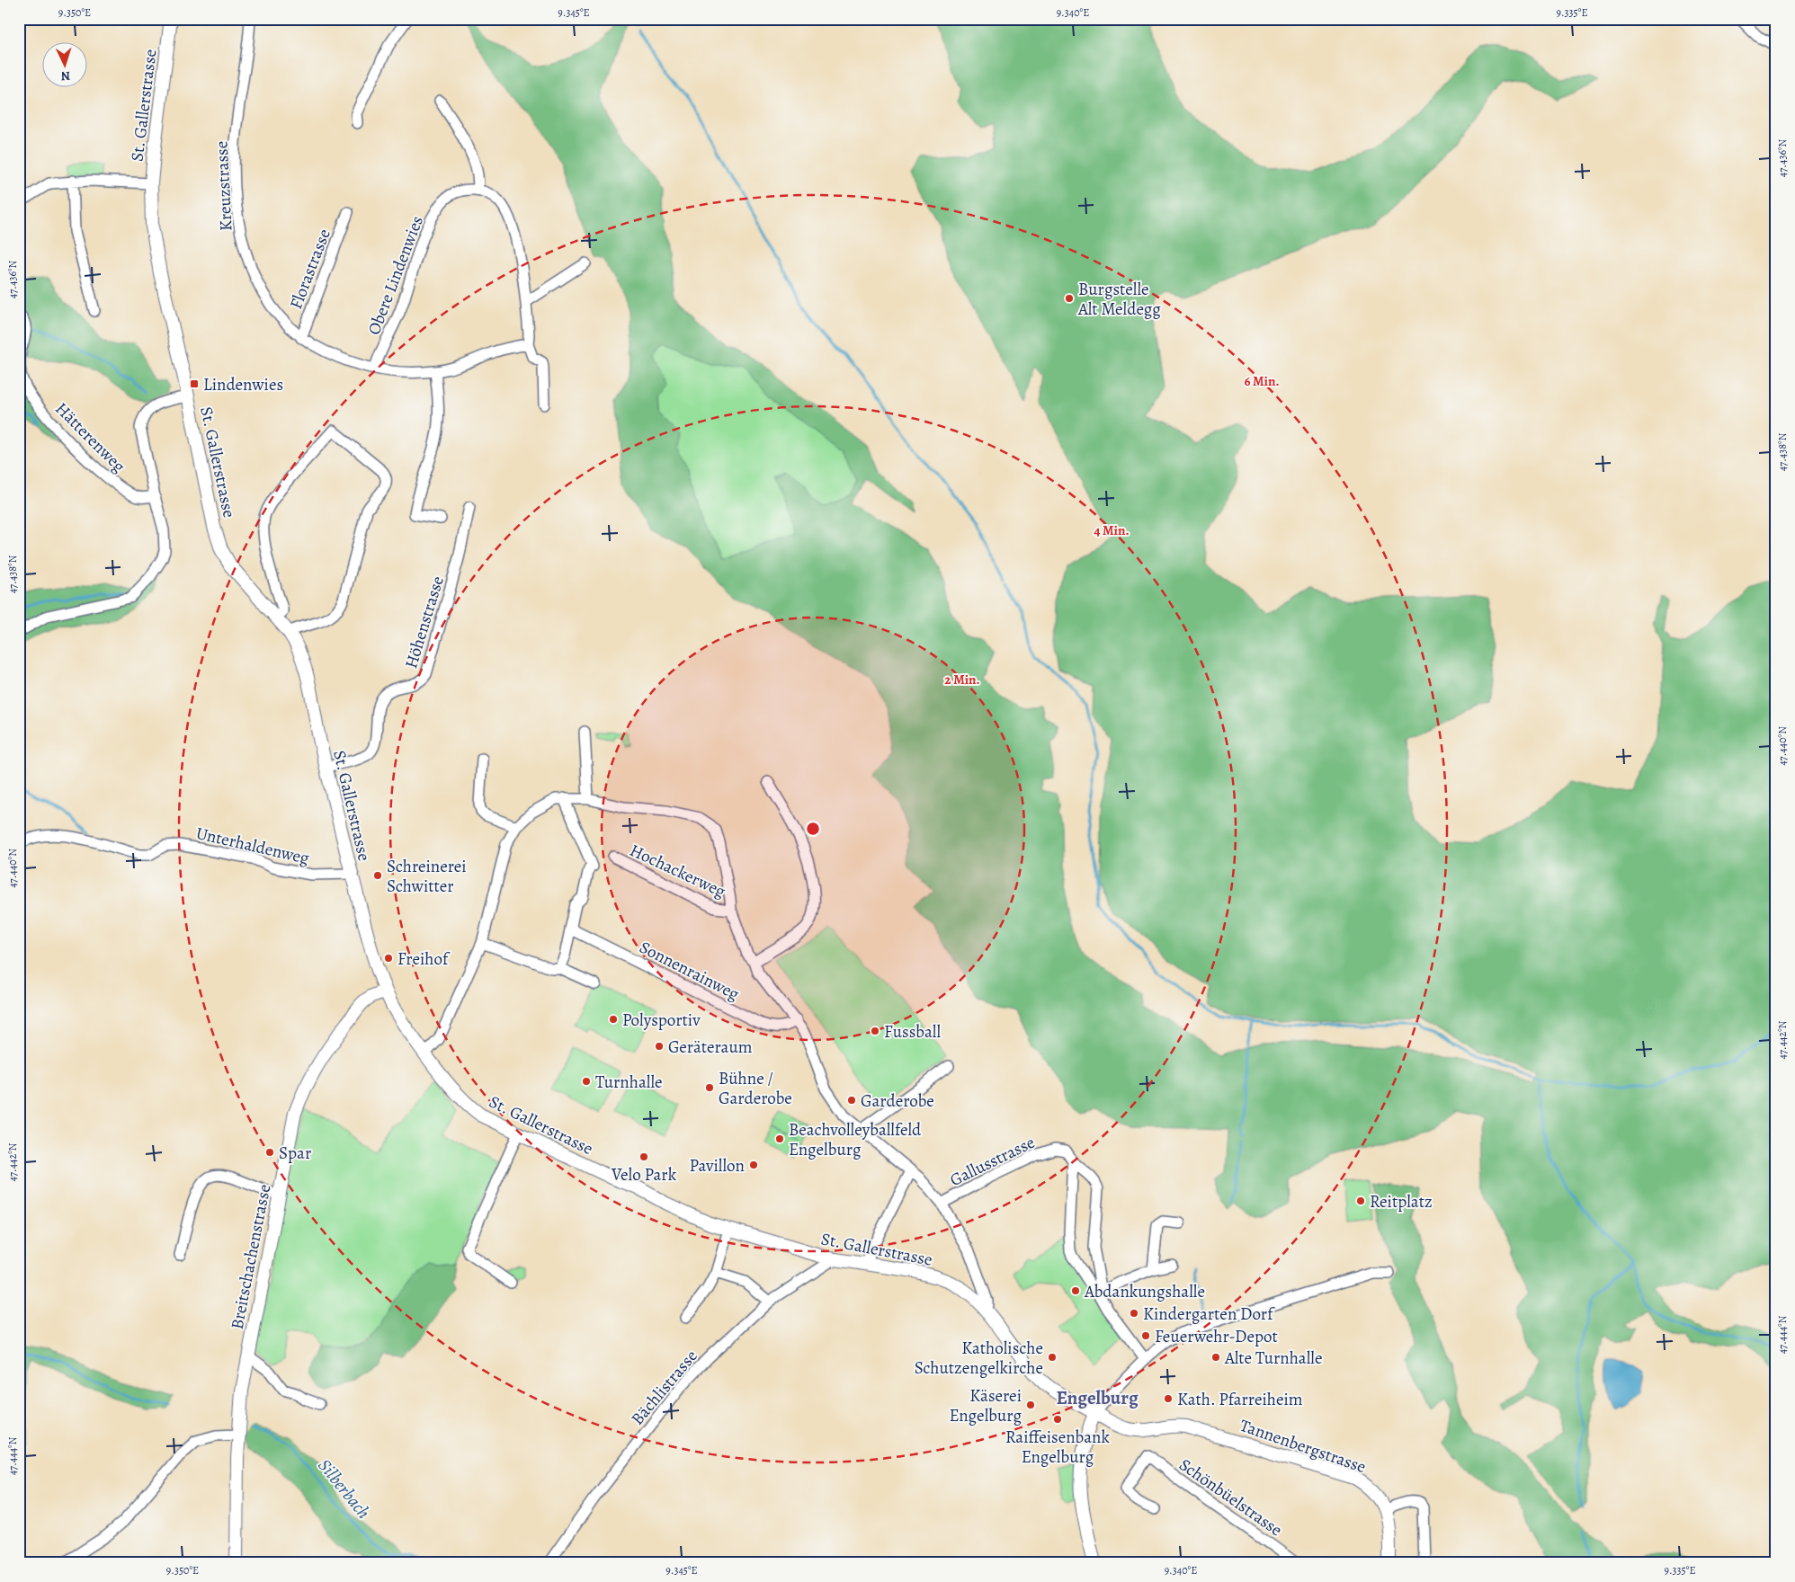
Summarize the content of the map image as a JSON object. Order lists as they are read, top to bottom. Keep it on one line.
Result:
{"streets":{"street":["St. Gallerstrasse","Kreuzstrasse","Florastrasse","Obere Lindenwies","Hätterenweg","Höhenstrasse","Unterhaldenweg","Hochackerweg","Sonnenrainweg","Gallusstrasse","Breitschachenstrasse","Bächlistrasse","Tannenbergstrasse","Schönbüelstrasse"]},"crossings":[["St. Gallerstrasse","Höhenstrasse"],["St. Gallerstrasse","Unterhaldenweg"],["St. Gallerstrasse","Breitschachenstrasse"],["St. Gallerstrasse","Bächlistrasse"],["St. Gallerstrasse","Tannenbergstrasse"],["Kreuzstrasse","Florastrasse"],["Kreuzstrasse","Obere Lindenwies"]],"districts":["Engelburg"],"water":["Silberbach"],"places":{"other":["Burgstelle Alt Meldegg","Schreinerei Schwitter","Freihof","Polysportiv","Fussball","Geräteraum","Turnhalle","Bühne / Garderobe","Garderobe","Beachvolleyballfeld Engelburg","Spar","Velo Park","Pavillon","Reitplatz","Abdankungshalle","Kindergarten Dorf","Feuerwehr-Depot","Katholische Schutzengelkirche","Alte Turnhalle","Kath. Pfarreiheim","Käserei Engelburg","Raiffeisenbank Engelburg"],"transit":["Lindenwies"]},"north":"bottom","coordinates":["9.350°E","9.345°E","9.340°E","9.335°E","47.436°N","47.438°N","47.440°N","47.442°N","47.444°N"],"rings":["6 Min.","4 Min.","2 Min."]}
